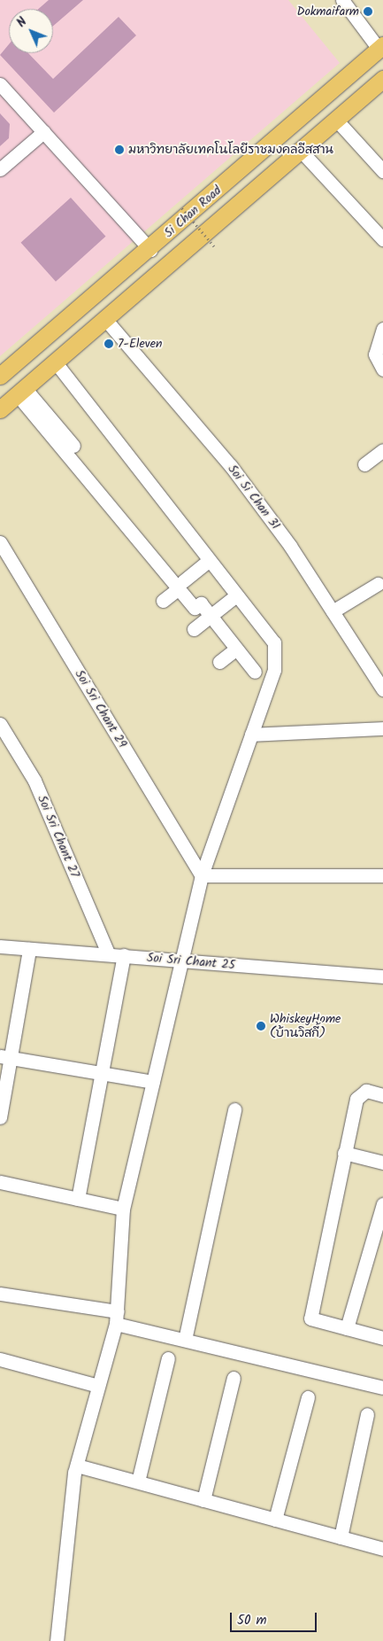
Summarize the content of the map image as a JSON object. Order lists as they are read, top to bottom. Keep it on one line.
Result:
{"streets":{"main road":["Si Chan Road"],"street":["Soi Si Chan 31","Soi Sri Chant 29","Soi Sri Chant 27","Soi Sri Chant 25"]},"crossings":[["Si Chan Road","Soi Si Chan 31"],["Soi Sri Chant 27","Soi Sri Chant 25"]],"places":["Dokmaifarm","มหาวิทยาลัยเทคโนโลยีราชมงคลอีสสาน","7-Eleven","WhiskeyHome (บ้านวิสกี้)"],"scale_bar":"50 m","north":"top left"}
